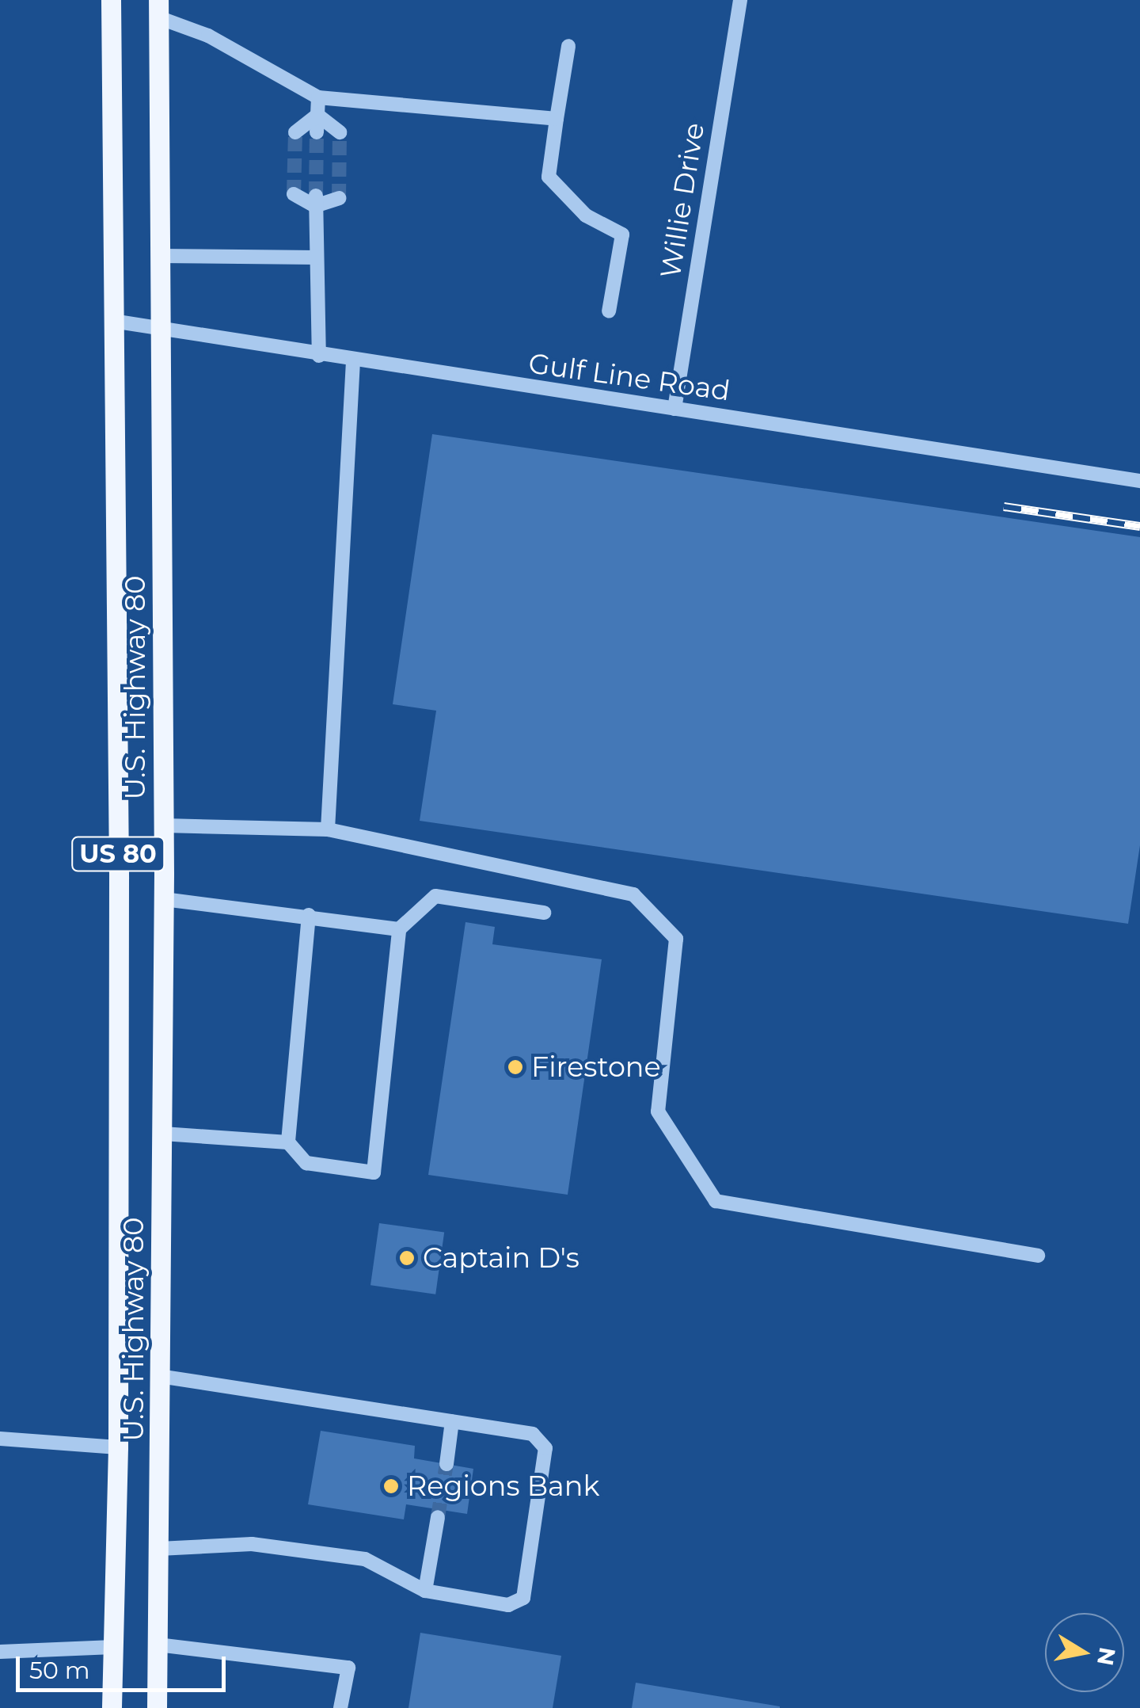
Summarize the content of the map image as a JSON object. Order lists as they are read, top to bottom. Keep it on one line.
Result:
{"streets":{"main road":["U.S. Highway 80","US 80"],"street":["Willie Drive","Gulf Line Road"]},"crossings":[["Willie Drive","Gulf Line Road"],["Gulf Line Road","U.S. Highway 80"],["Gulf Line Road","US 80"]],"places":["Firestone","Captain D's","Regions Bank"],"scale_bar":"50 m","north":"right"}
